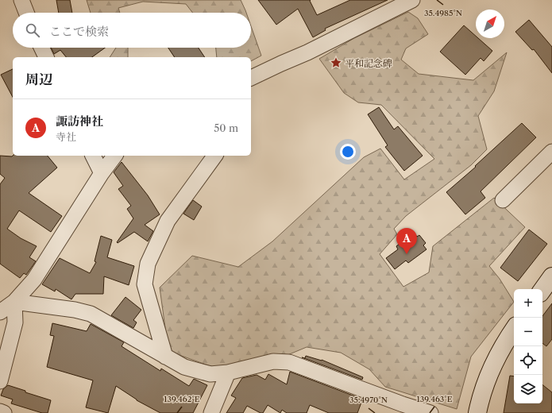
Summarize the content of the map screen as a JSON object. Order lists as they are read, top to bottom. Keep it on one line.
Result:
{"places":{"place":["平和記念碑"]},"north":"top right","page":{"search":"ここで検索","heading":"周辺","list":[{"mark":"A","name":"諏訪神社","note":"寺社","value":"50 m"}],"pins":"A","map_buttons":["+","−"]},"coordinates":["35.4985°N","139.462°E","139.463°E","35.4970°N"]}
